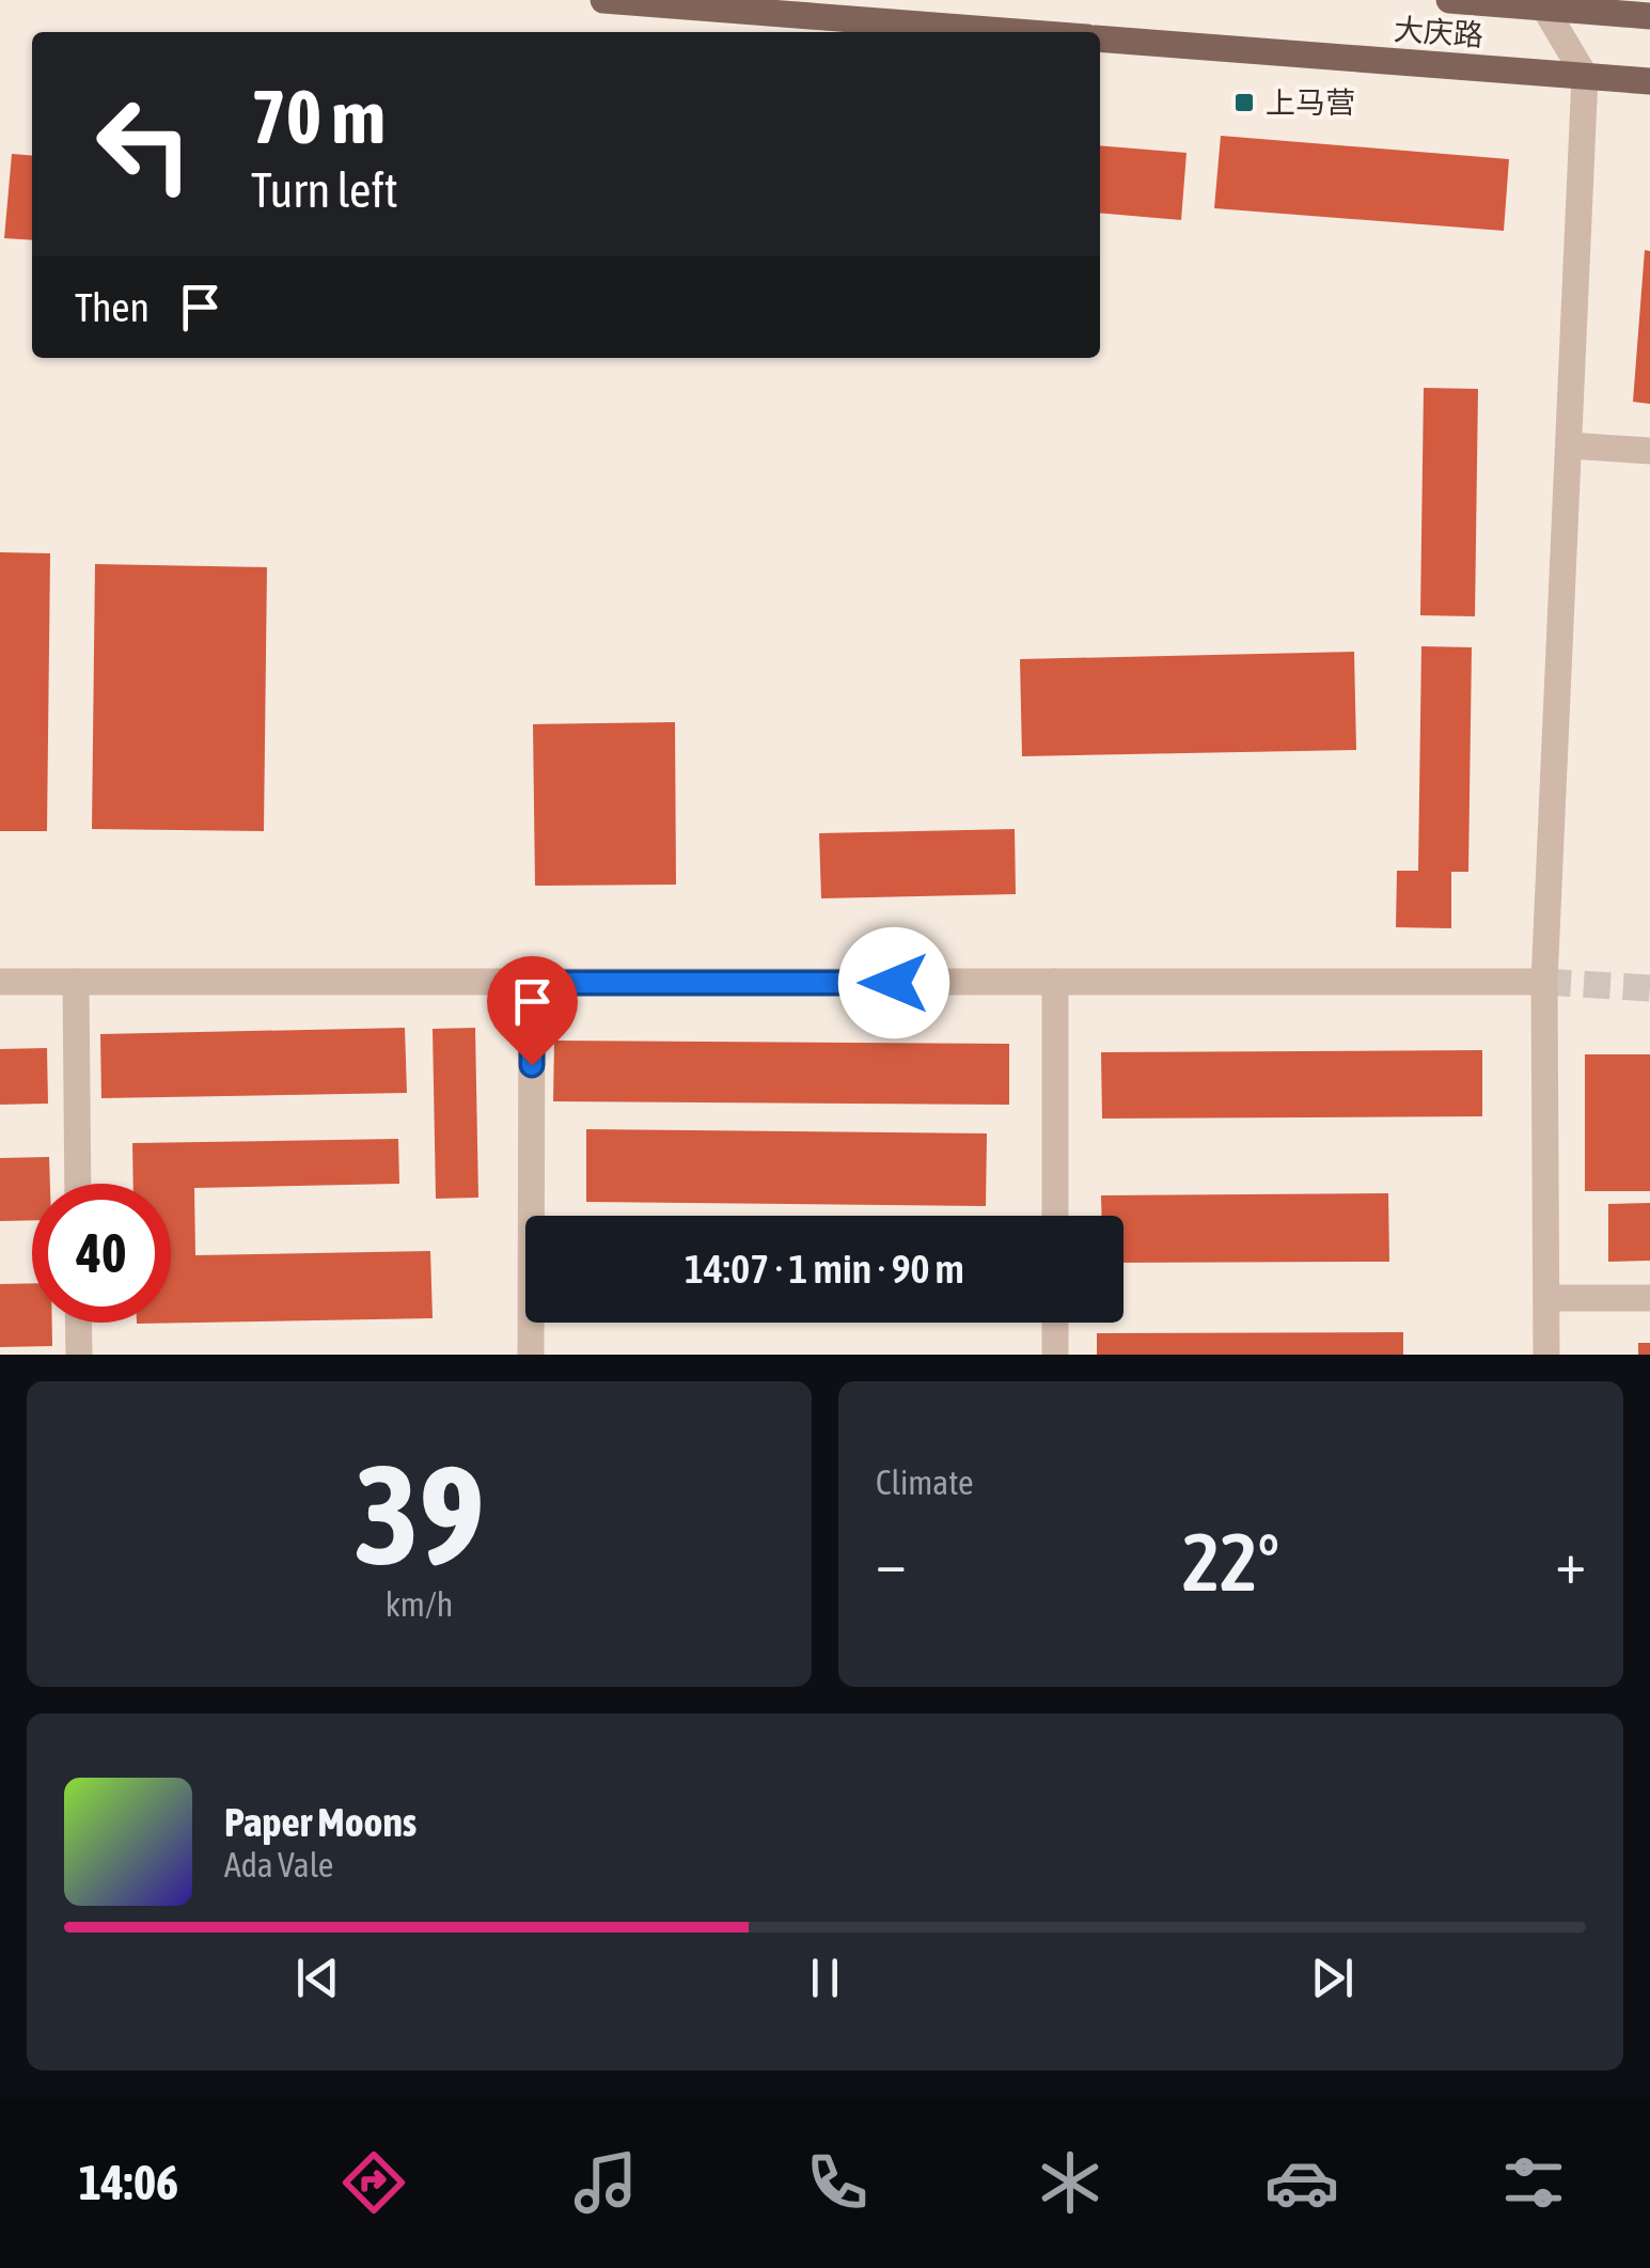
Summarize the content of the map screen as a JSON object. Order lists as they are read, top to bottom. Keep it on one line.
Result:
{"streets":{"main road":["大庆路"]},"places":{"transit":["上马营"]},"page":{"turn":["70 m","Turn left"],"then":"Then","limit":"40","trip":"14:07 · 1 min · 90 m","tile":[["39","km/h"],"Climate"],"heat":["−","22°","+"],"song":["Paper Moons","Ada Vale"],"tabs":"14:06"}}
